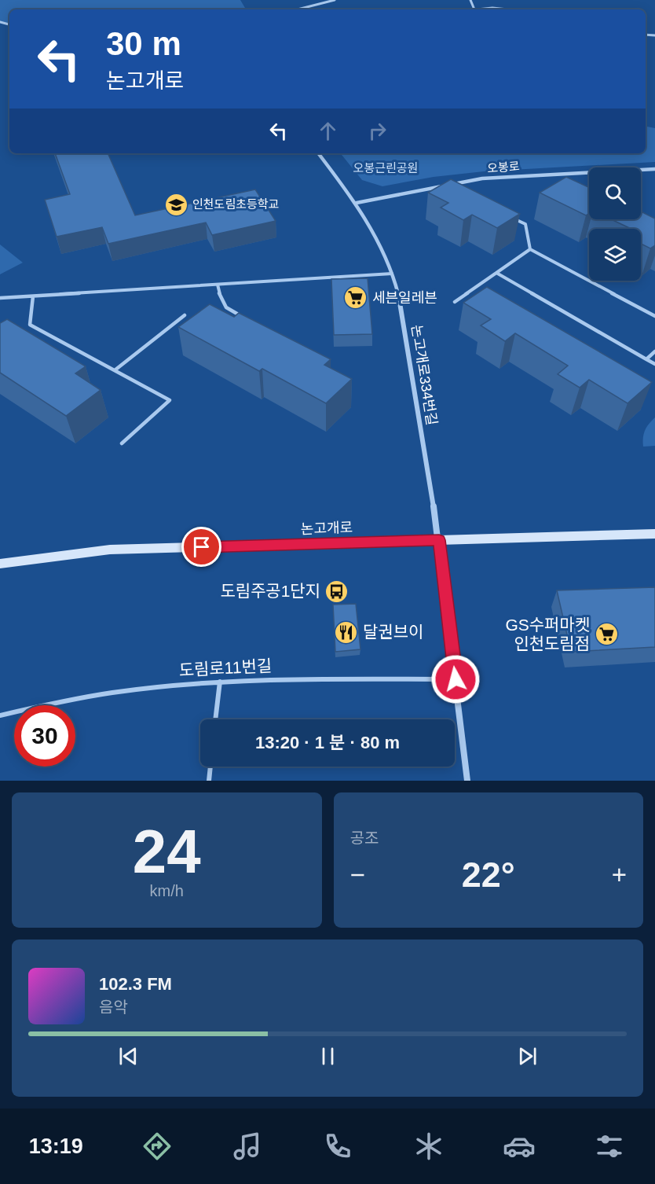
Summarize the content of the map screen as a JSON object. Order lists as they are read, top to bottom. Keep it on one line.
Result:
{"streets":{"main road":["논고개로"],"street":["오봉로","논고개로334번길"],"lane":["도림로11번길"]},"crossings":[["오봉로","논고개로334번길"],["논고개로334번길","논고개로"]],"parks":["오봉근린공원"],"places":{"school or university":["인천도림초등학교"],"supermarket":["세븐일레븐","GS수퍼마켓 인천도림점"],"bus stop":["도림주공1단지"],"restaurant":["달권브이"]},"page":{"turn":["30 m","논고개로"],"limit":"30","trip":"13:20 · 1 분 · 80 m","tile":[["24","km/h"],"공조"],"heat":["−","22°","+"],"song":["102.3 FM","음악"],"tabs":"13:19"}}
